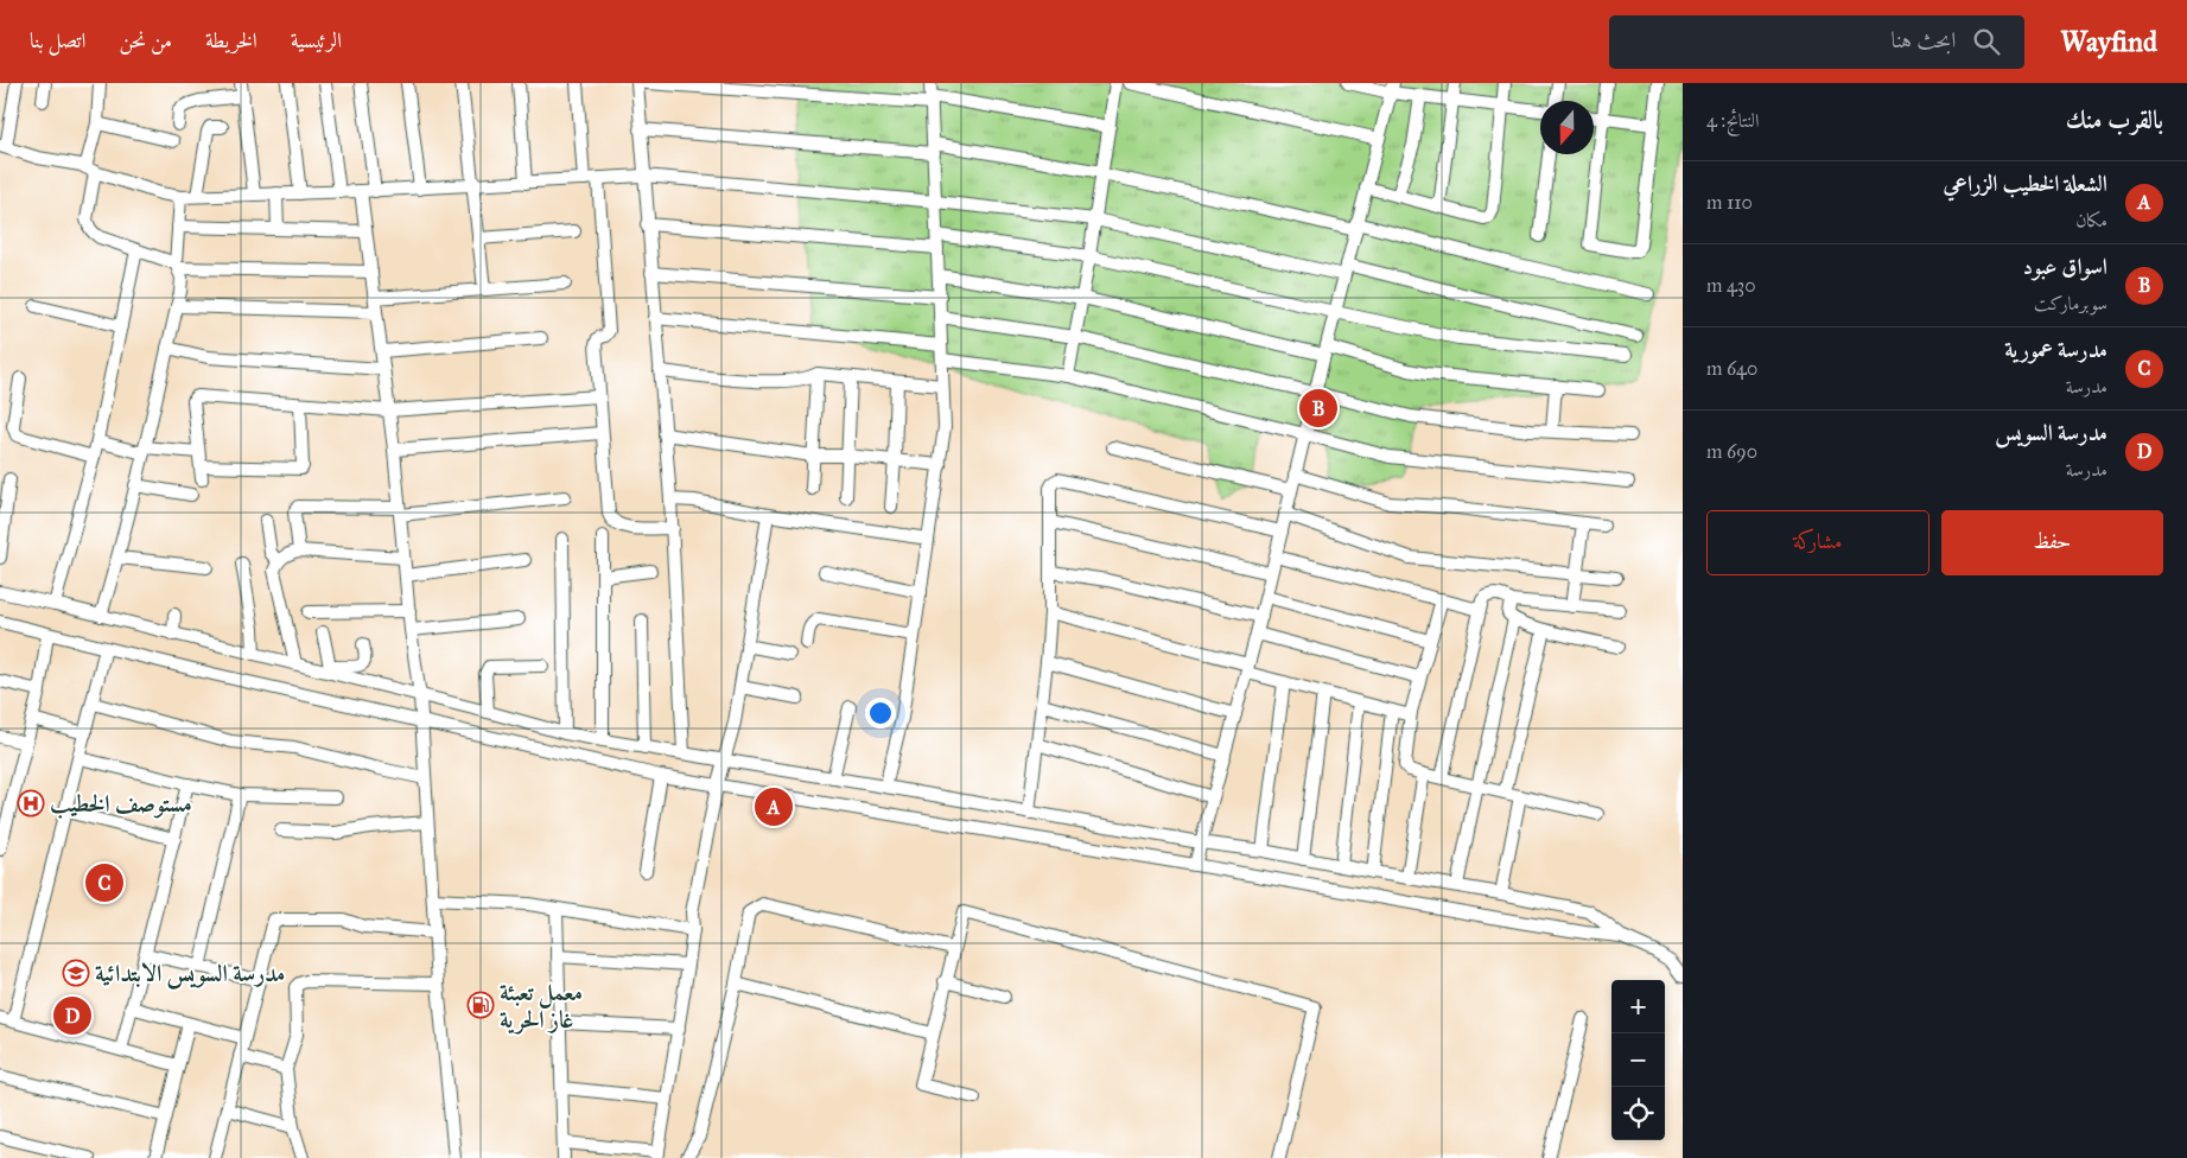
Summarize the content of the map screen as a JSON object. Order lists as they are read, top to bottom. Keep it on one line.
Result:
{"places":{"hospital":["مستوصف الخطيب"],"school or university":["مدرسة السويس الابتدائية"],"fuel station":["معمل تعبئة غاز الحرية"]},"north":"bottom","page":{"header":"Wayfind","search":"ابحث هنا","nav":["الرئيسية","الخريطة","من نحن","اتصل بنا"],"heading":["بالقرب منك","النتائج: 4"],"list":[{"mark":"A","name":"الشعلة الخطيب الزراعي","note":"مكان","value":"110 m"},{"mark":"B","name":"اسواق عبود","note":"سوبرماركت","value":"430 m"},{"mark":"C","name":"مدرسة عمورية","note":"مدرسة","value":"640 m"},{"mark":"D","name":"مدرسة السويس","note":"مدرسة","value":"690 m"}],"pins":["B","A","C","D"],"buttons":["حفظ","مشاركة"],"map_buttons":["+","−"]}}
